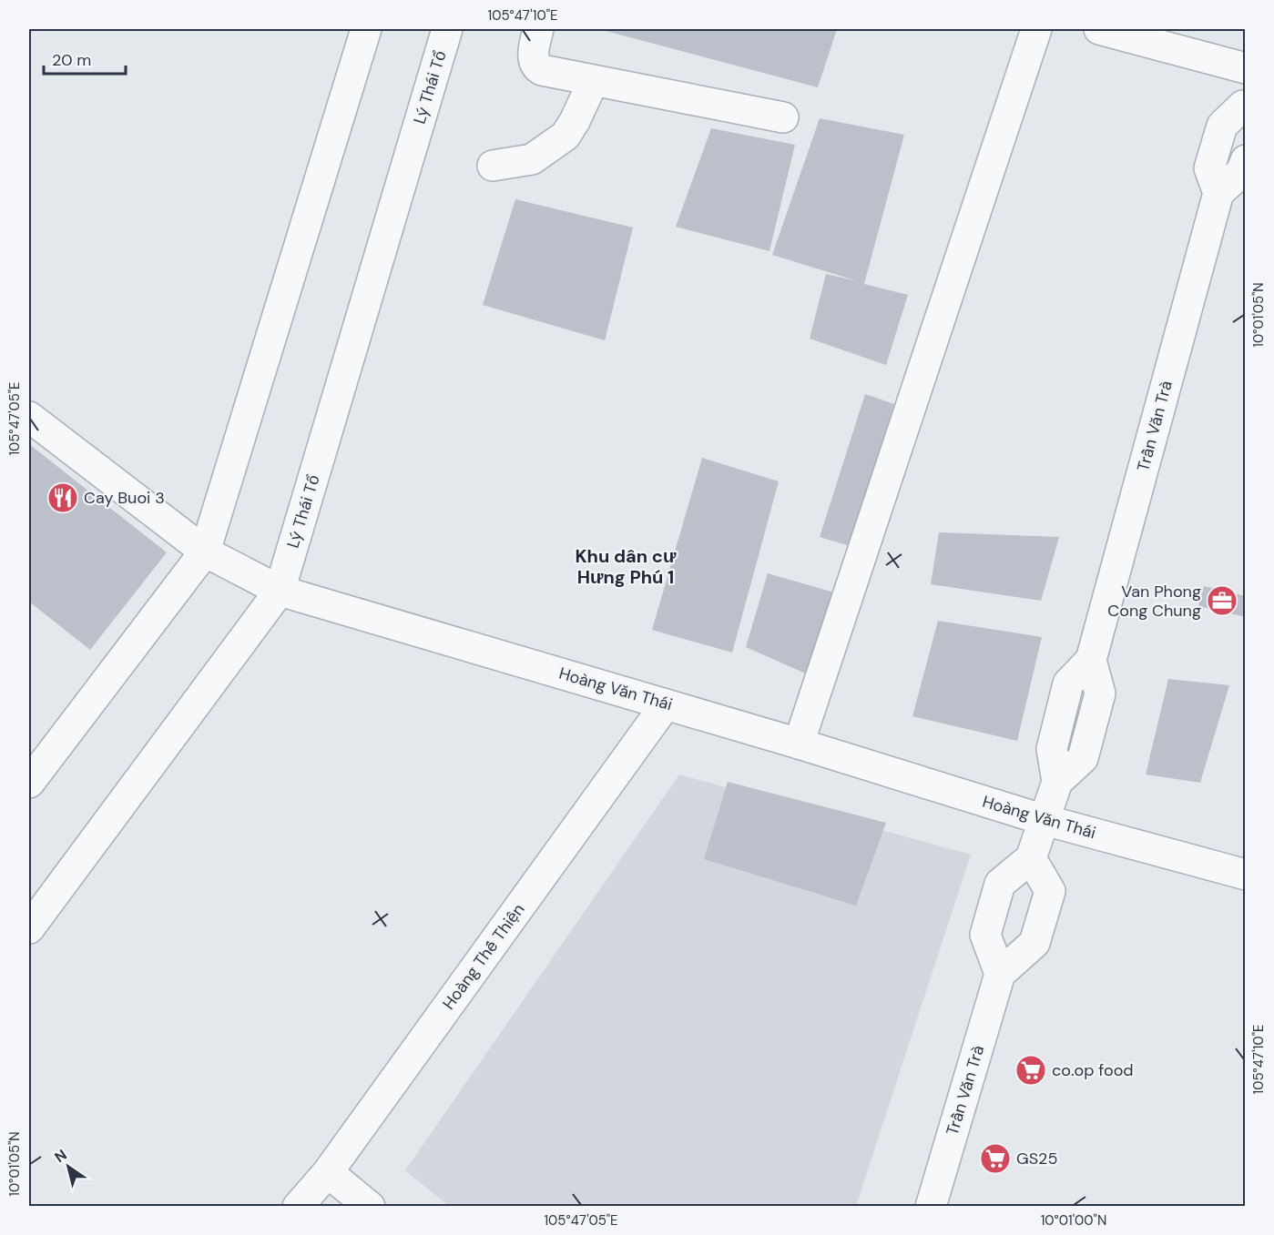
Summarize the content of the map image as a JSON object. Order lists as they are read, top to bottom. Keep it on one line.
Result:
{"streets":{"street":["Lý Thái Tổ","Trần Văn Trà","Hoàng Văn Thái","Hoàng Thế Thiện"]},"crossings":[["Lý Thái Tổ","Hoàng Văn Thái"],["Trần Văn Trà","Hoàng Văn Thái"],["Hoàng Văn Thái","Hoàng Thế Thiện"]],"districts":["Khu dân cư Hưng Phú 1"],"places":{"restaurant":["Cay Buoi 3"],"office":["Van Phong Cong Chung"],"supermarket":["co.op food","GS25"]},"scale_bar":"20 m","north":"top left","coordinates":["105°47'10\"E","10°01'05\"N","105°47'05\"E","10°01'00\"N"]}
